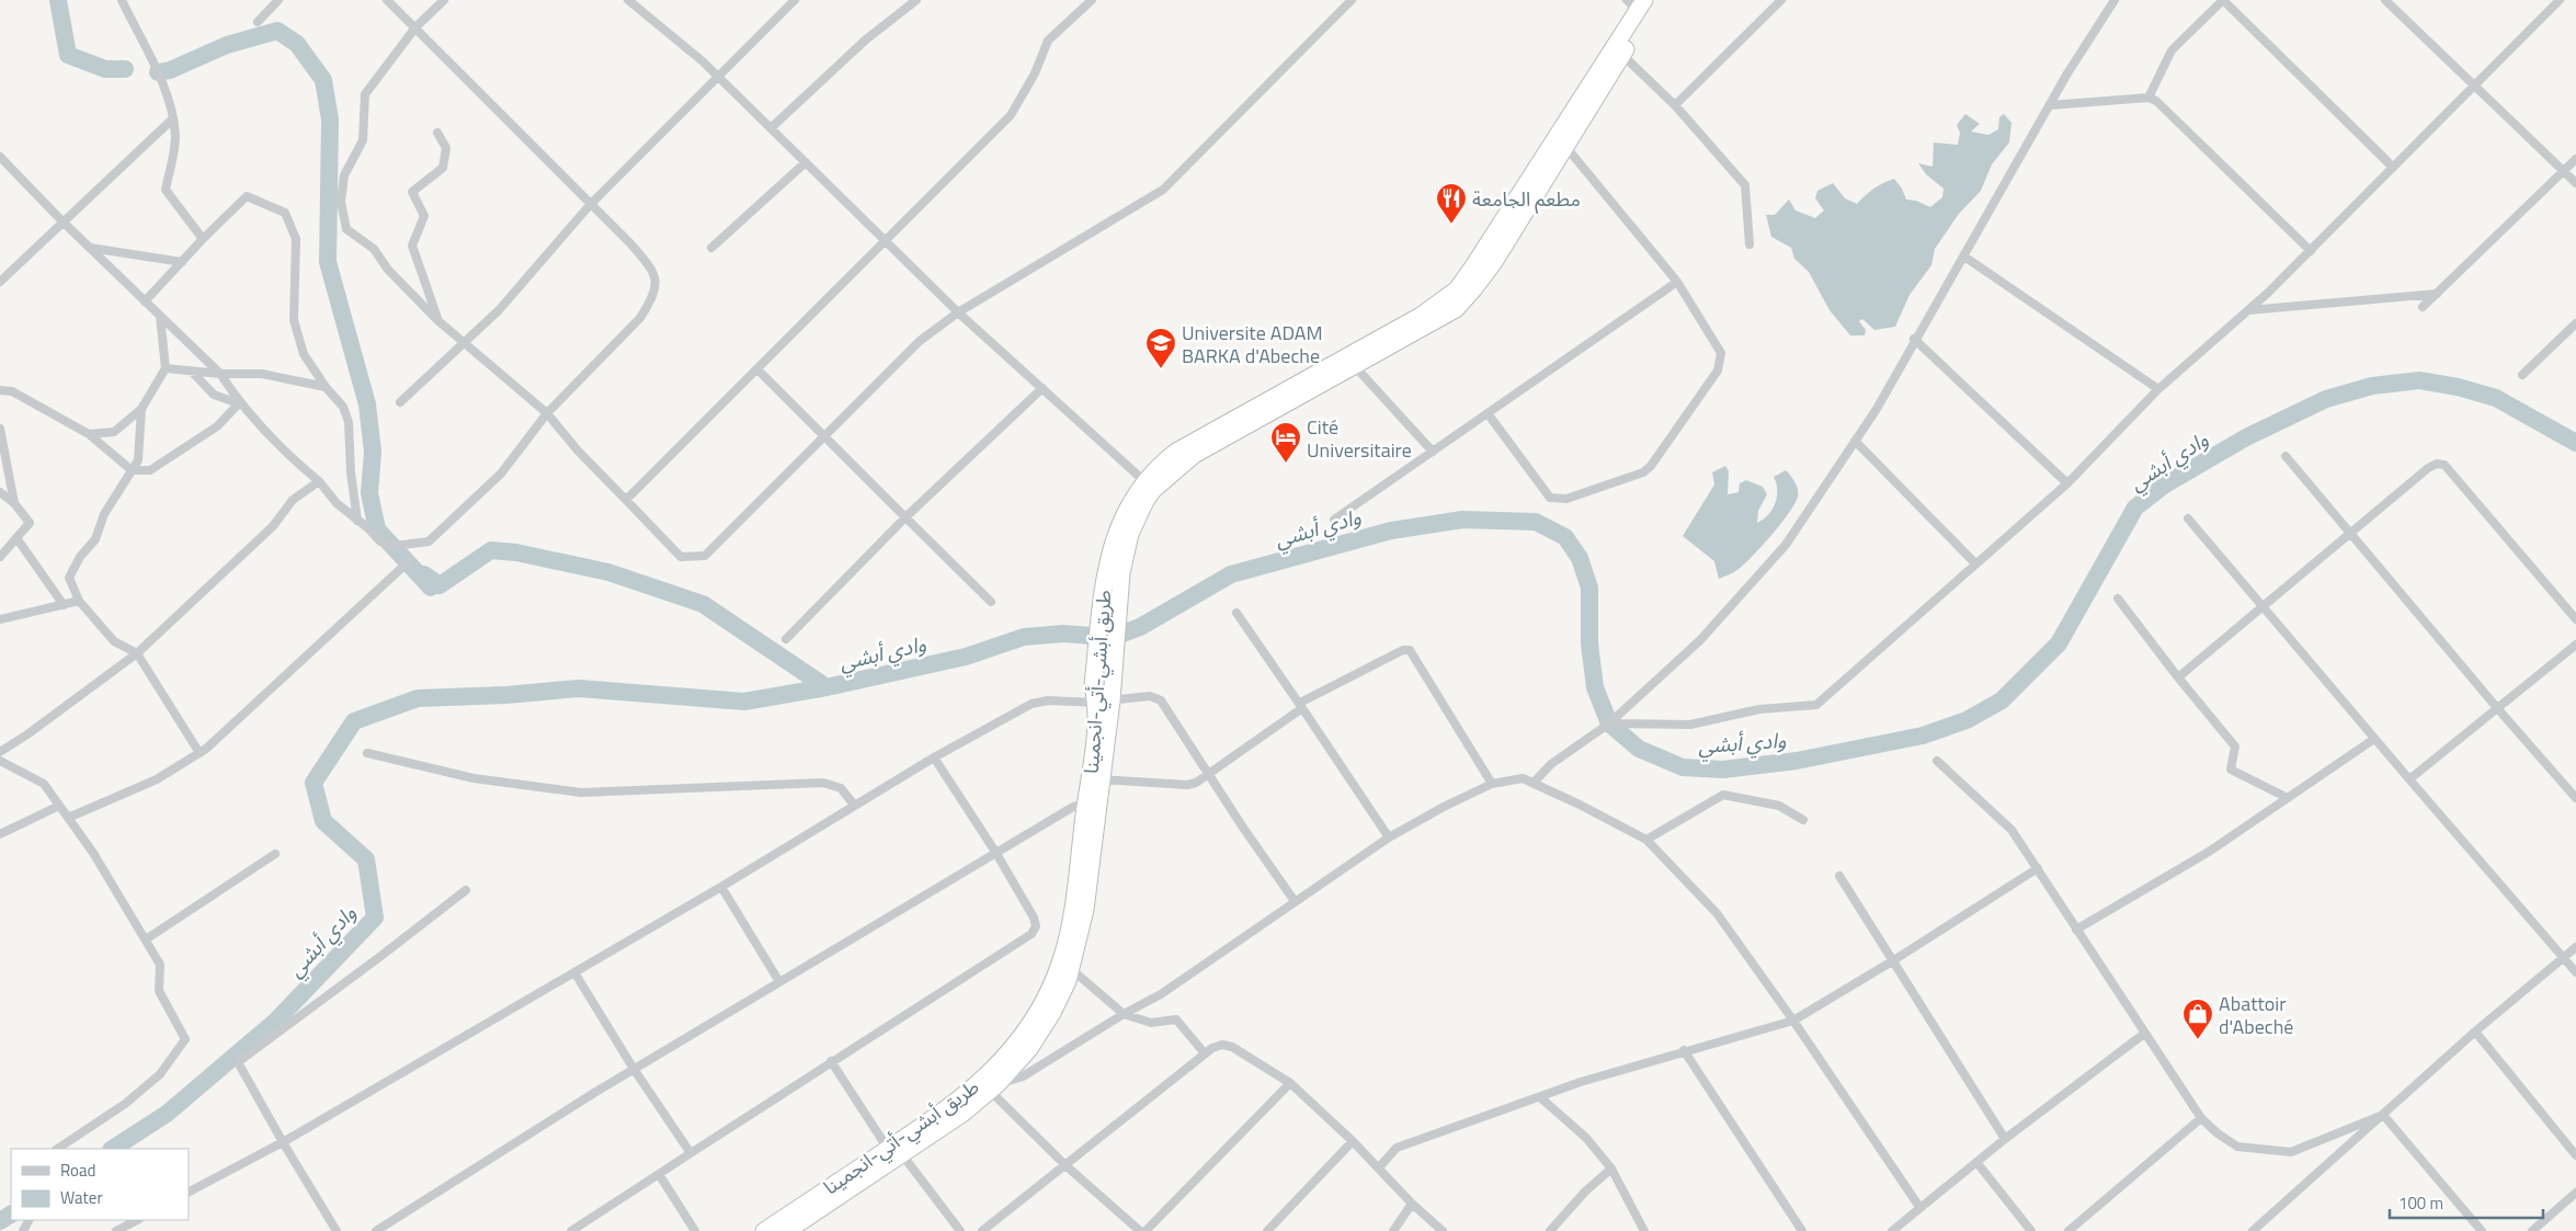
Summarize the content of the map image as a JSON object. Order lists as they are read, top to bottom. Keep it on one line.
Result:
{"streets":{"highway":["طريق أبشي-أتي-انجمينا"]},"water":["وادي أبشي"],"places":{"restaurant":["مطعم الجامعة"],"school or university":["Universite ADAM BARKA d'Abeche"],"hotel":["Cité Universitaire"],"shop":["Abattoir d'Abeché"]},"legend":["Road","Water"],"scale_bar":"100 m"}
